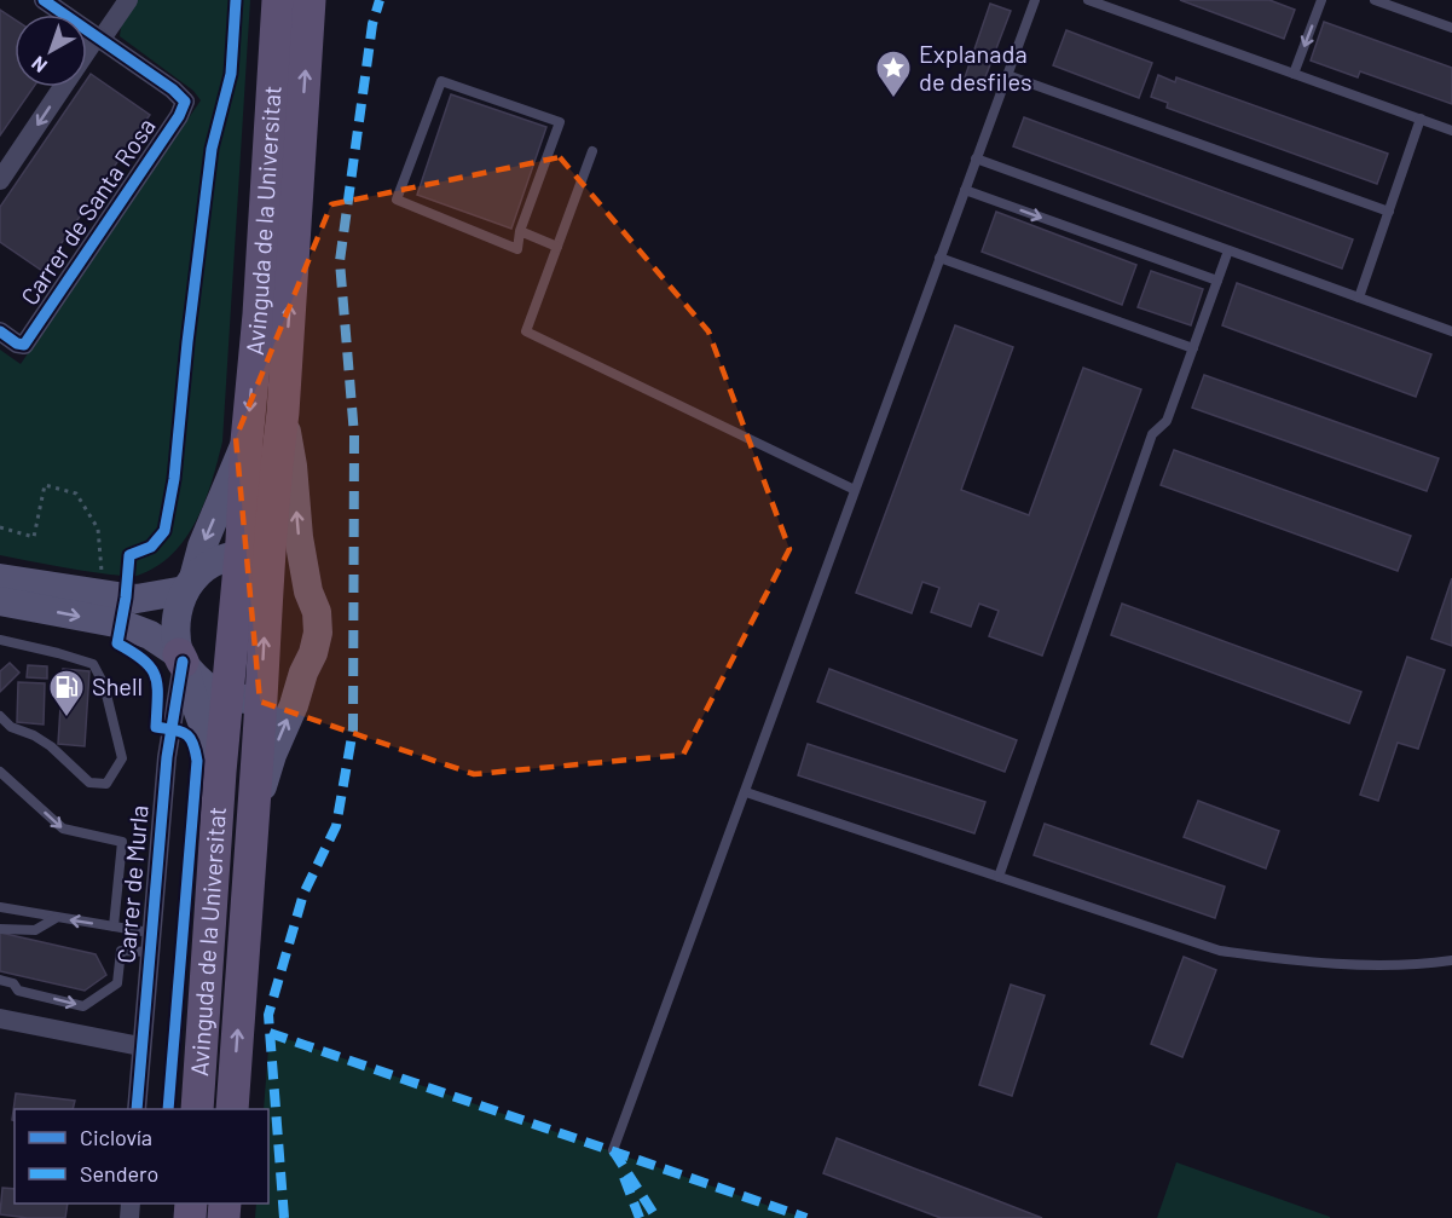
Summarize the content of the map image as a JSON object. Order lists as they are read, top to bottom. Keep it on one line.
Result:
{"streets":{"main road":["Avinguda de la Universitat"],"street":["Carrer de Santa Rosa","Carrer de Murla"]},"crossings":[["Avinguda de la Universitat","Carrer de Murla"]],"places":{"place":["Explanada de desfiles"],"fuel station":["Shell"]},"legend":["Ciclovía","Sendero"],"north":"bottom left"}
